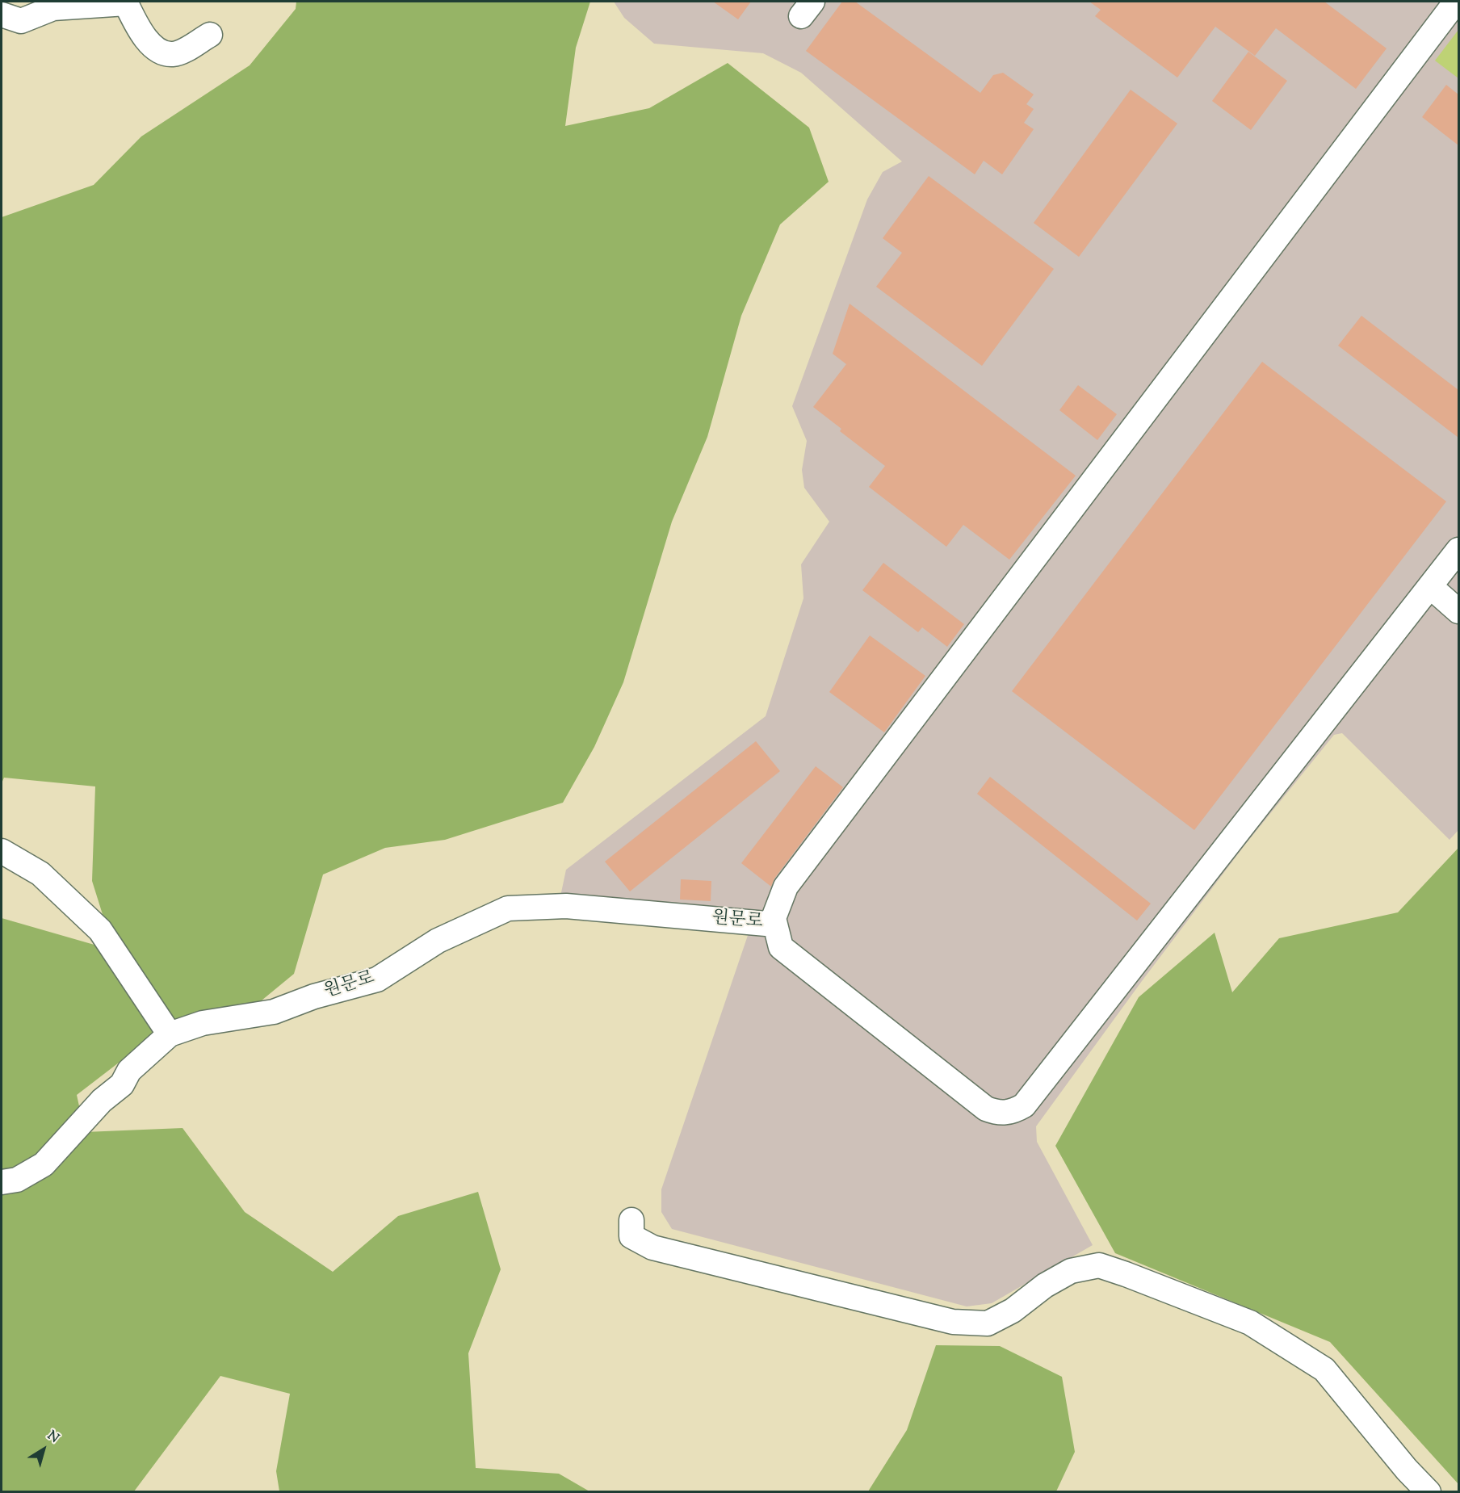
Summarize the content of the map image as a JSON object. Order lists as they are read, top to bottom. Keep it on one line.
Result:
{"streets":{"street":["원문로"]},"north":"top right"}
